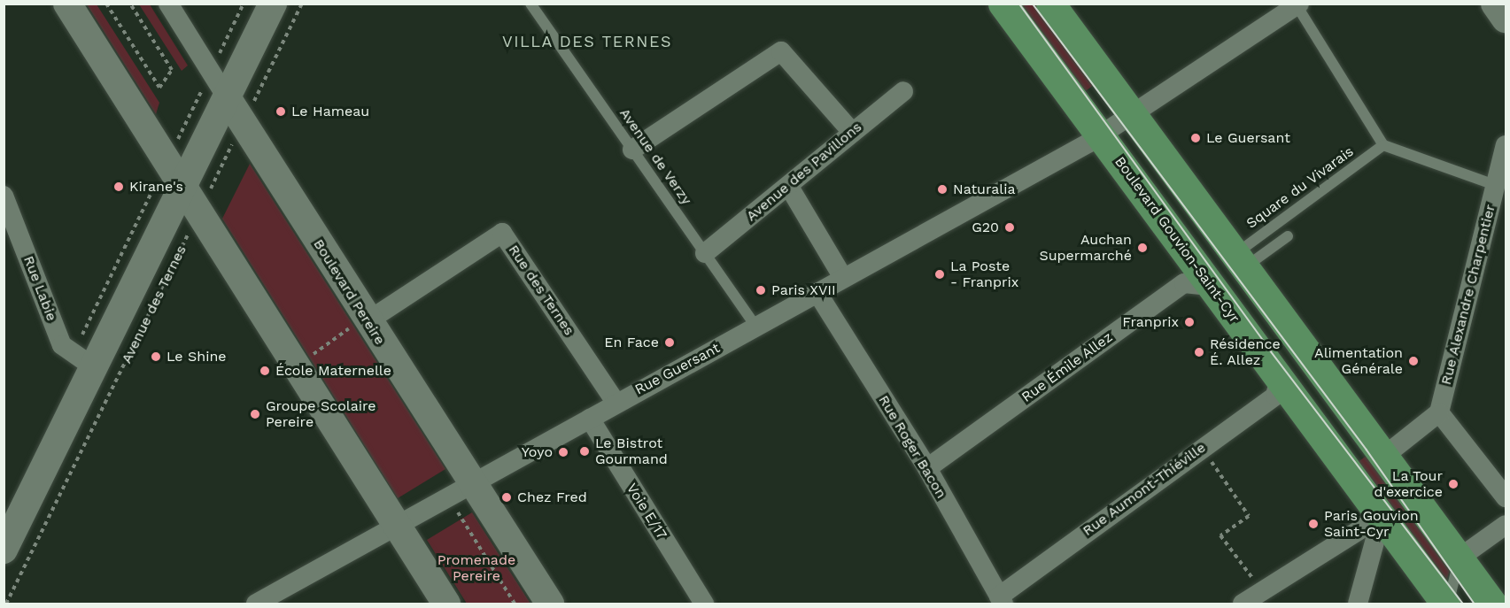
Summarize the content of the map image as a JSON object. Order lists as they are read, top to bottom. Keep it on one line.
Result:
{"streets":{"main road":["Boulevard Gouvion-Saint-Cyr","Boulevard Pereire","Avenue des Ternes"],"street":["Avenue des Pavillons","Rue Labie","Rue des Ternes","Rue Alexandre Charpentier","Rue Émile Allez","Rue Guersant","Rue Roger Bacon","Rue Aumont-Thiéville","Voie E/17"],"lane":["Avenue de Verzy","Square du Vivarais"]},"crossings":[["Avenue de Verzy","Avenue des Pavillons"],["Avenue de Verzy","Rue Guersant"],["Boulevard Gouvion-Saint-Cyr","Rue Émile Allez"],["Boulevard Gouvion-Saint-Cyr","Rue Guersant"],["Boulevard Gouvion-Saint-Cyr","Rue Aumont-Thiéville"],["Rue Labie","Avenue des Ternes"],["Rue des Ternes","Boulevard Pereire"],["Rue des Ternes","Rue Guersant"],["Boulevard Pereire","Avenue des Ternes"],["Boulevard Pereire","Rue Guersant"],["Rue Émile Allez","Rue Roger Bacon"],["Rue Guersant","Rue Roger Bacon"],["Rue Guersant","Voie E/17"],["Rue Roger Bacon","Rue Aumont-Thiéville"]],"districts":["VILLA DES TERNES"],"parks":["Promenade Pereire"],"places":["Le Hameau","Le Guersant","Kirane's","Naturalia","G20","Auchan Supermarché","La Poste - Franprix","Paris XVII","Franprix","En Face","Résidence É. Allez","Le Shine","Alimentation Générale","École Maternelle","Groupe Scolaire Pereire","Le Bistrot Gourmand","Yoyo","La Tour d'exercice","Chez Fred","Paris Gouvion Saint-Cyr"]}
